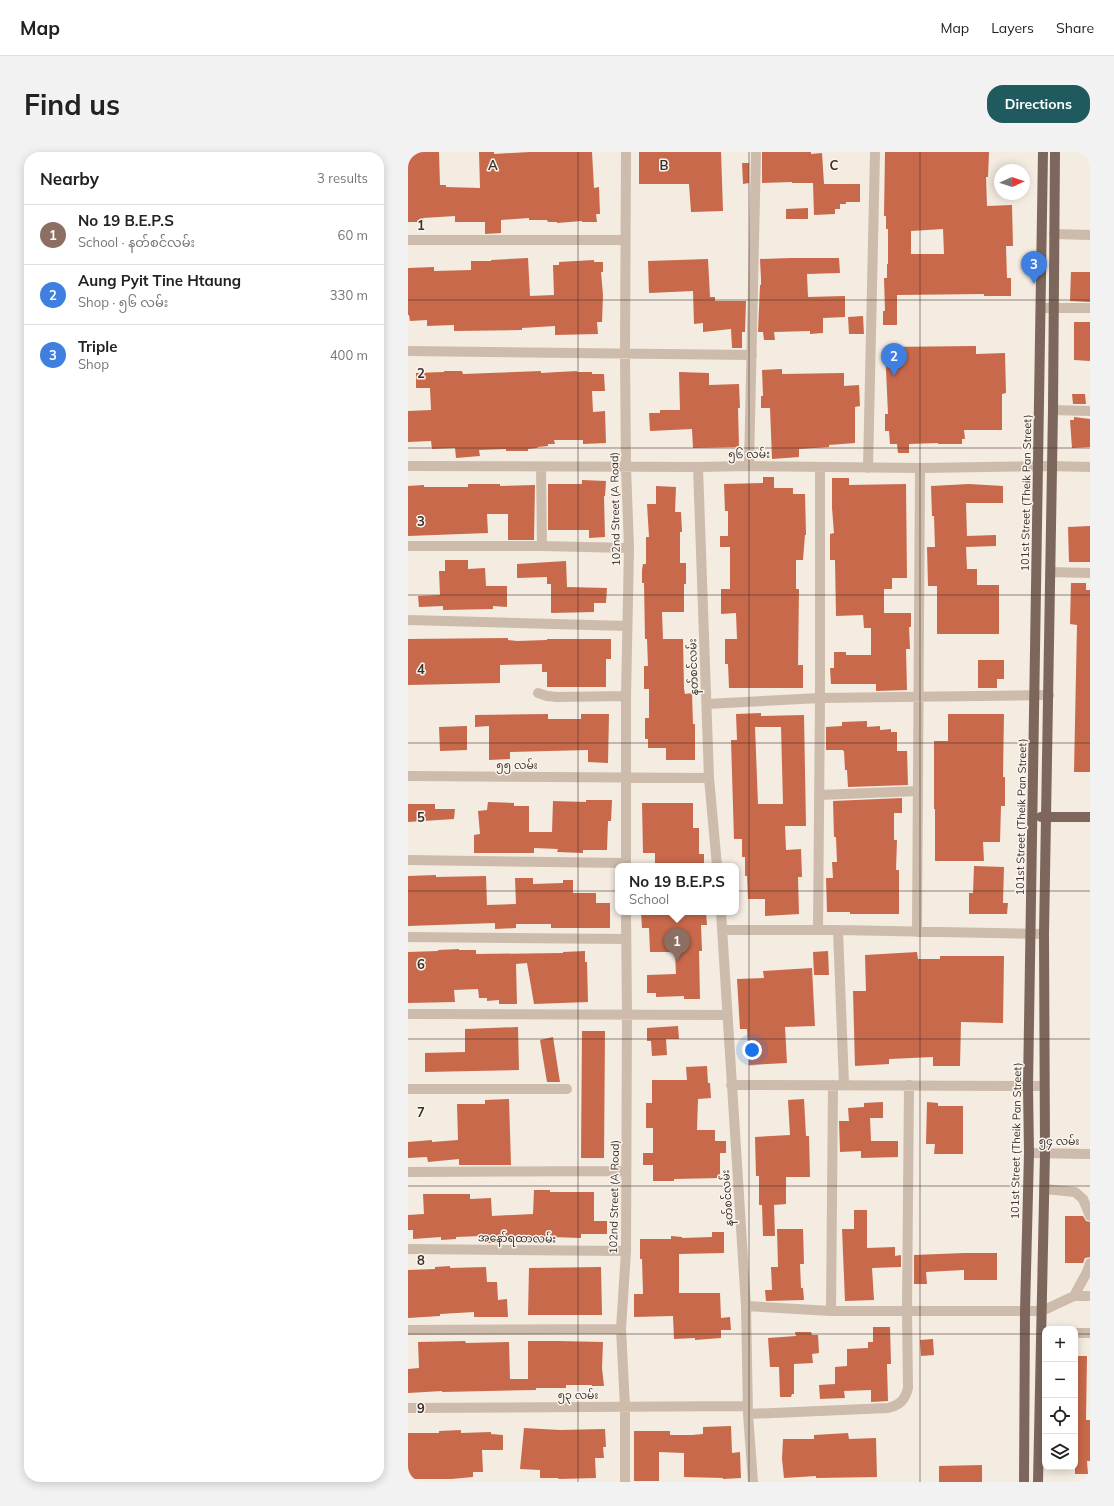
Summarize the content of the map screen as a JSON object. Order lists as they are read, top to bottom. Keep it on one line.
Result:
{"streets":{"main road":["101st Street (Theik Pan Street)"],"street":["၅၆ လမ်း","102nd Street (A Road)","နတ်စင်လမ်း","၅၅ လမ်း","၅၄ လမ်း","အနော်ရထာလမ်း","၅၃ လမ်း"]},"crossings":[["၅၆ လမ်း","101st Street (Theik Pan Street)"],["၅၆ လမ်း","102nd Street (A Road)"],["၅၆ လမ်း","နတ်စင်လမ်း"],["101st Street (Theik Pan Street)","၅၄ လမ်း"],["102nd Street (A Road)","၅၅ လမ်း"],["102nd Street (A Road)","အနော်ရထာလမ်း"],["102nd Street (A Road)","၅၃ လမ်း"],["နတ်စင်လမ်း","၅၅ လမ်း"],["နတ်စင်လမ်း","၅၃ လမ်း"]],"north":"right","page":{"header":"Map","nav":["Map","Layers","Share"],"buttons":"Directions","title":"Find us","heading":["Nearby","3 results"],"list":[{"mark":"1","name":"No 19 B.E.P.S","note":"School · နတ်စင်လမ်း","value":"60 m"},{"mark":"2","name":"Aung Pyit Tine Htaung","note":"Shop · ၅၆ လမ်း","value":"330 m"},{"mark":"3","name":"Triple","note":"Shop","value":"400 m"}],"pins":["3","2","1"],"popup":["No 19 B.E.P.S","School"],"map_buttons":["+","−"]},"grid":{"columns":["A","B","C"],"rows":["1","2","3","4","5","6","7","8","9"]}}
